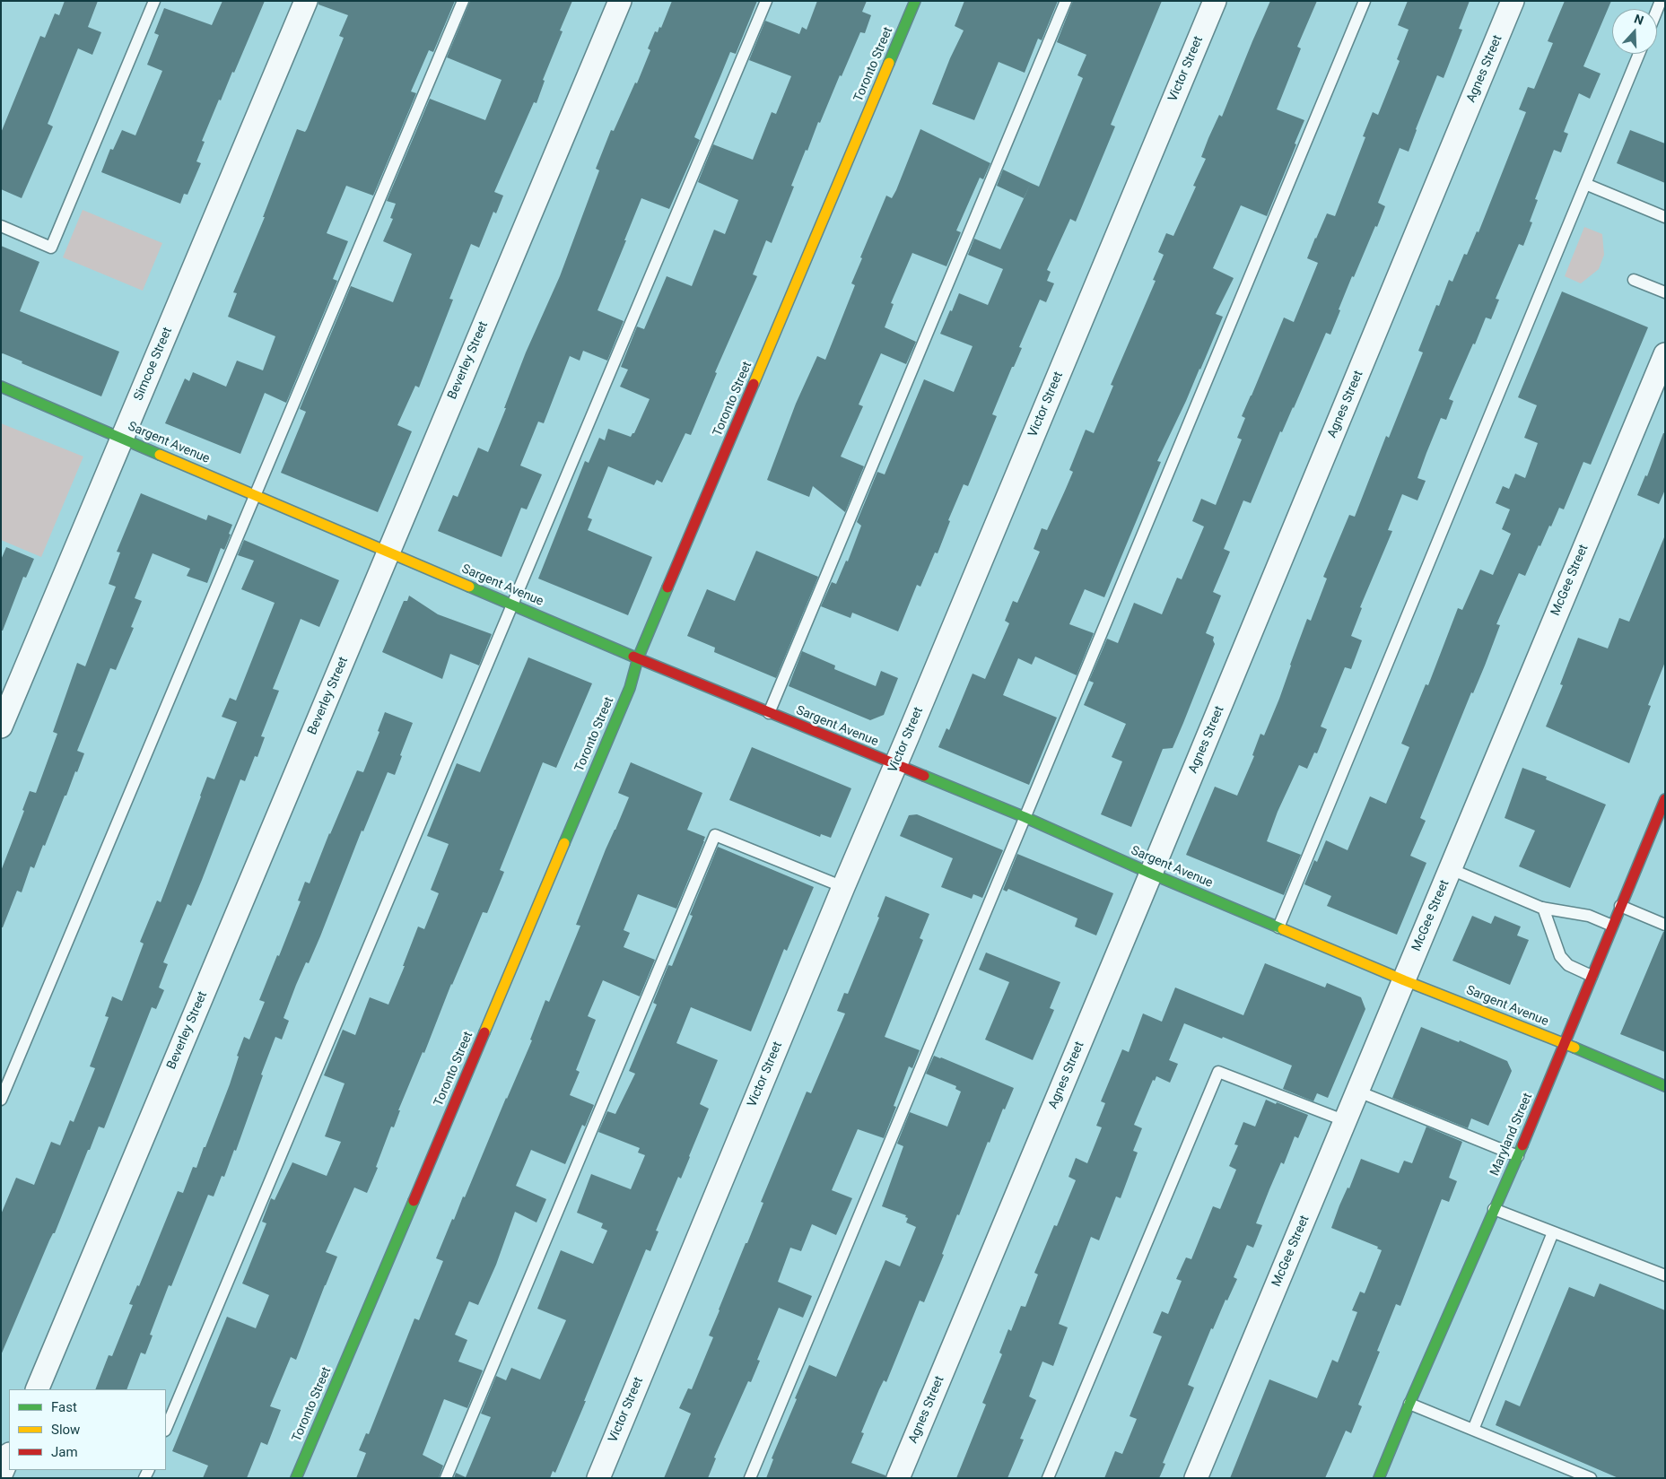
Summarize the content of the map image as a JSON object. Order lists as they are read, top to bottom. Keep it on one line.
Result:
{"streets":{"main road":["Toronto Street","Sargent Avenue","Maryland Street"],"street":["Victor Street","Agnes Street","Beverley Street","Simcoe Street","McGee Street"]},"crossings":[["Toronto Street","Sargent Avenue"],["Victor Street","Sargent Avenue"],["Agnes Street","Sargent Avenue"],["Beverley Street","Sargent Avenue"],["Simcoe Street","Sargent Avenue"],["Sargent Avenue","McGee Street"],["Sargent Avenue","Maryland Street"]],"legend":["Fast","Slow","Jam"],"north":"top"}
